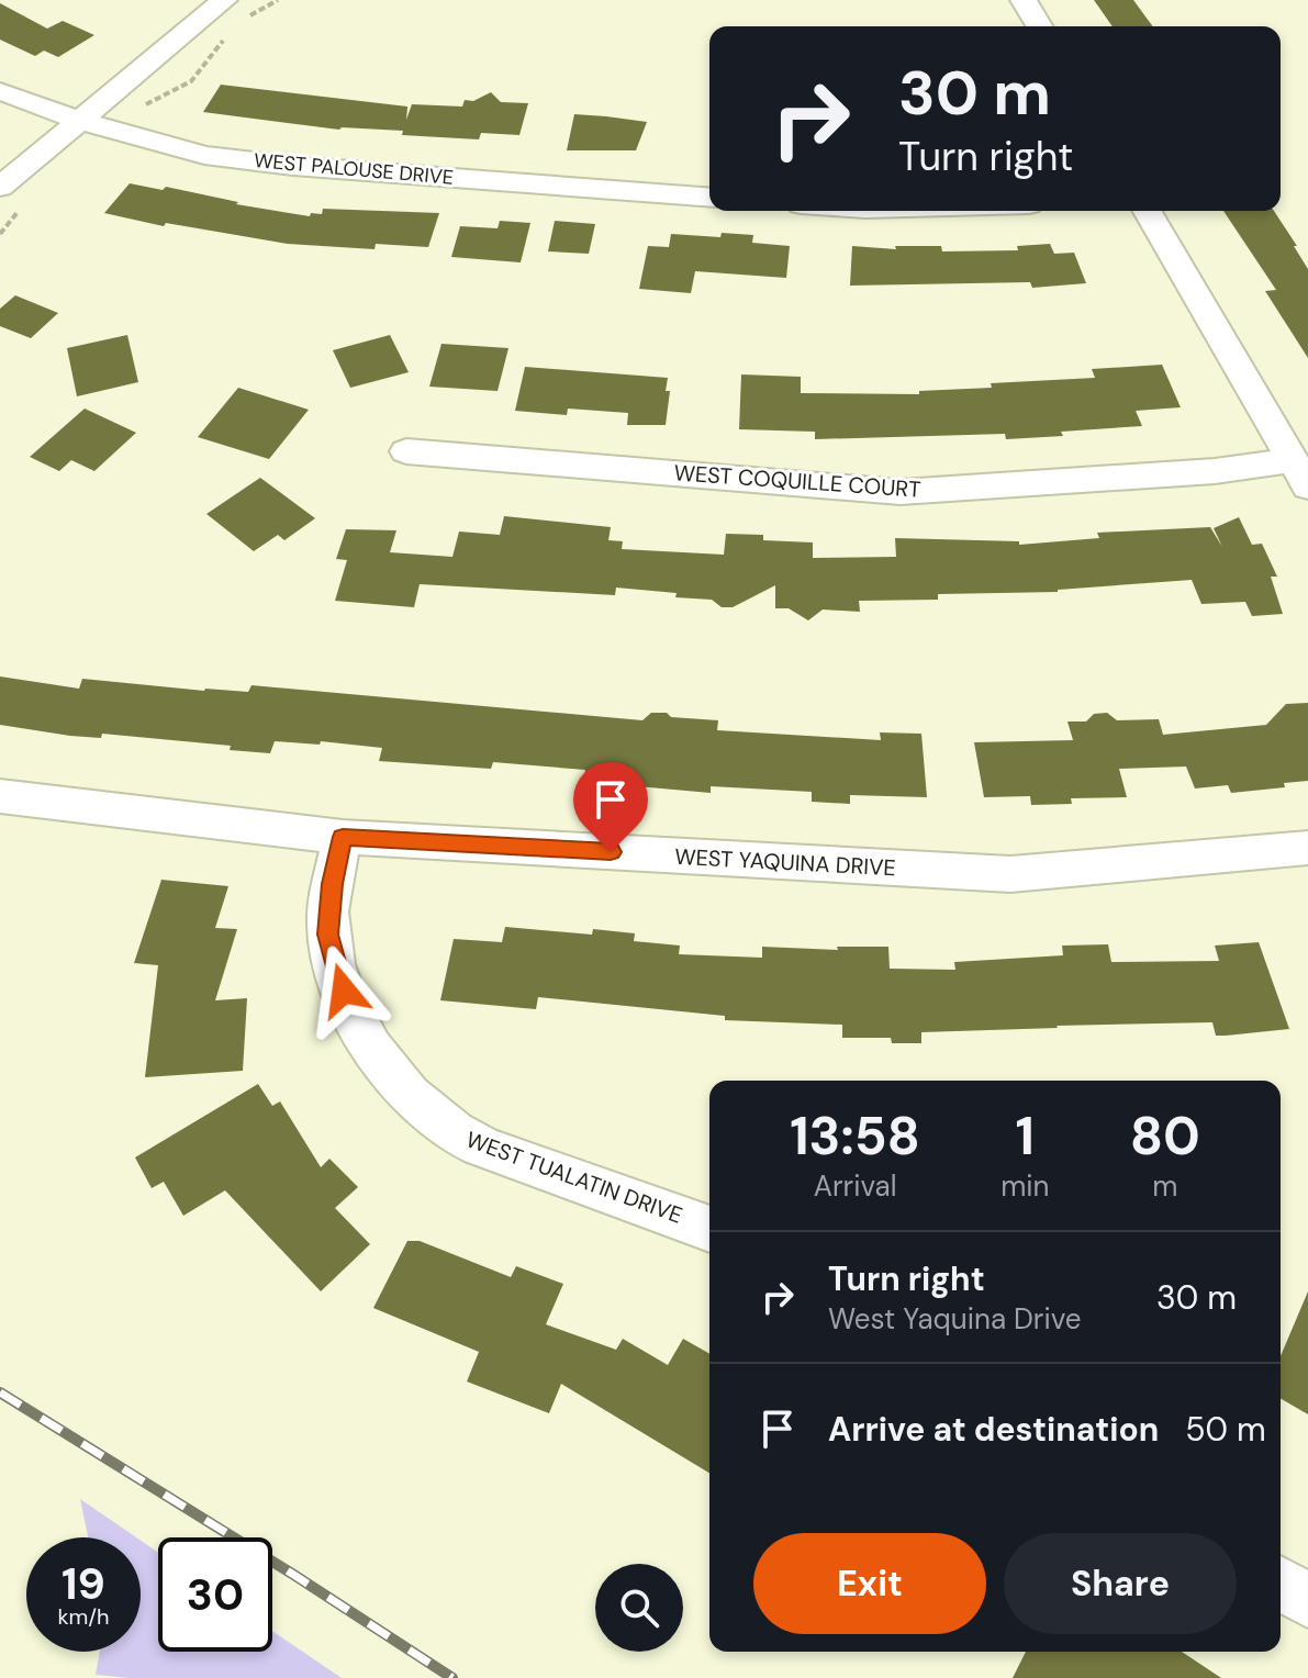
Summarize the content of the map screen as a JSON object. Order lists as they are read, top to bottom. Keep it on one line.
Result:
{"streets":{"street":["WEST PALOUSE DRIVE","WEST COQUILLE COURT","WEST YAQUINA DRIVE","WEST TUALATIN DRIVE"]},"crossings":[["WEST YAQUINA DRIVE","WEST TUALATIN DRIVE"]],"page":{"turn":["30 m","Turn right"],"eta":["13:58","Arrival","1","min","80","m"],"list":[{"name":"Turn right","note":"West Yaquina Drive","value":"30 m"},{"name":"Arrive at destination","value":"50 m"}],"buttons":["Exit","Share"],"speed":"19 km/h","limit":"30"}}
